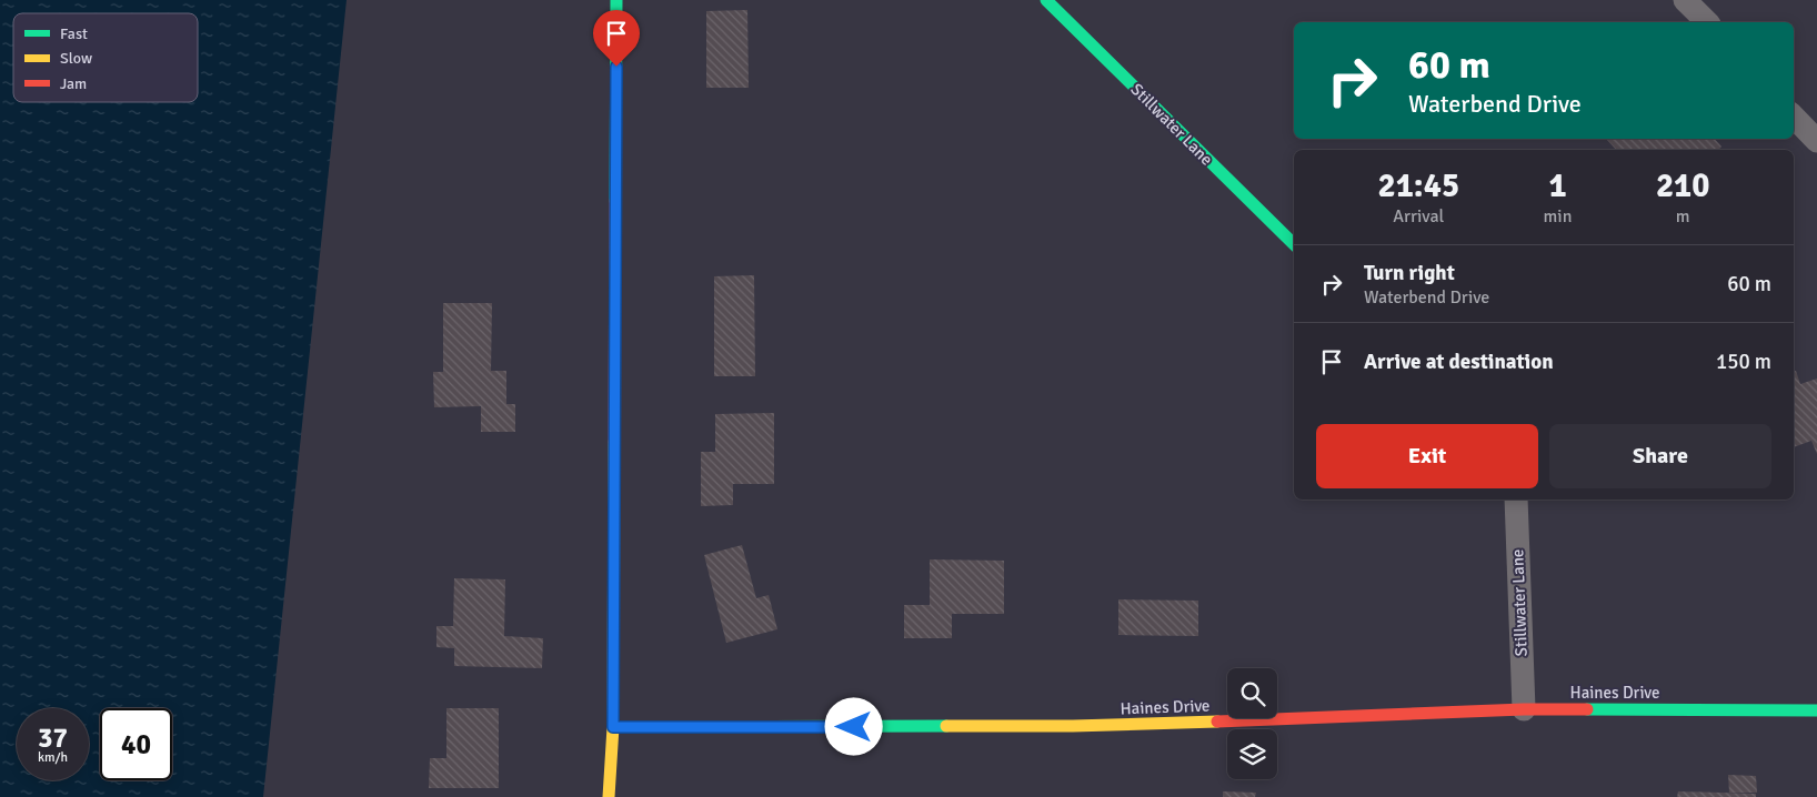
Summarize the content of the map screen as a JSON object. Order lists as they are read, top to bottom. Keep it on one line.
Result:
{"streets":{"street":["Stillwater Lane","Haines Drive"]},"crossings":[["Stillwater Lane","Haines Drive"]],"legend":["Fast","Slow","Jam"],"page":{"turn":["60 m","Waterbend Drive"],"eta":["21:45","Arrival","1","min","210","m"],"list":[{"name":"Turn right","note":"Waterbend Drive","value":"60 m"},{"name":"Arrive at destination","value":"150 m"}],"buttons":["Exit","Share"],"speed":"37 km/h","limit":"40"}}
